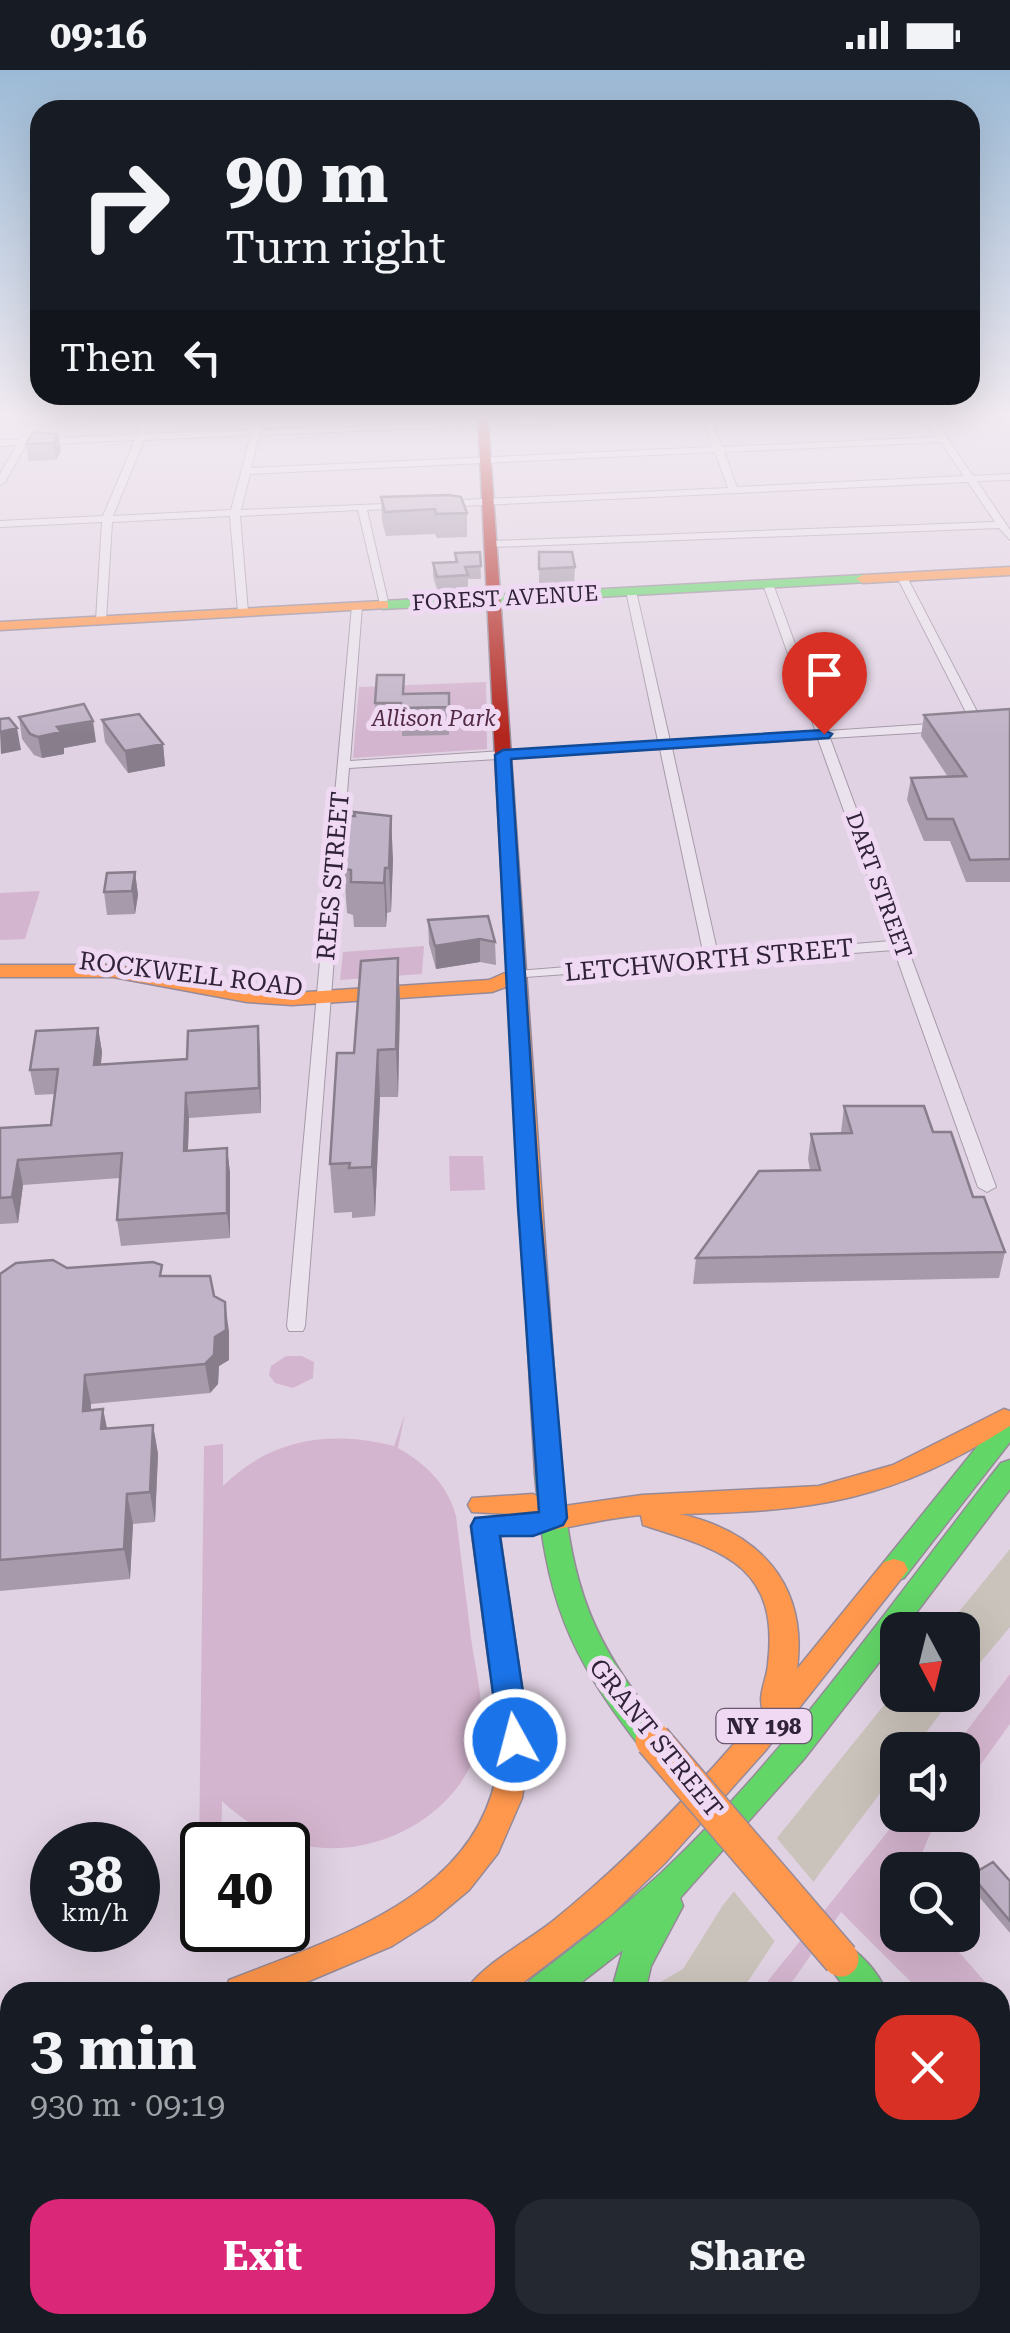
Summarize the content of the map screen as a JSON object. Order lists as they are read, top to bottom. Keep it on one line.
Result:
{"streets":{"main road":["FOREST AVENUE","LETCHWORTH STREET","ROCKWELL ROAD","NY 198","GRANT STREET"],"street":["REES STREET","DART STREET"]},"crossings":[["FOREST AVENUE","REES STREET"],["FOREST AVENUE","DART STREET"],["FOREST AVENUE","GRANT STREET"],["REES STREET","LETCHWORTH STREET"],["REES STREET","ROCKWELL ROAD"],["DART STREET","LETCHWORTH STREET"],["LETCHWORTH STREET","ROCKWELL ROAD"],["LETCHWORTH STREET","GRANT STREET"]],"parks":["Allison Park"],"north":"bottom","page":{"status":"09:16","turn":["90 m","Turn right"],"then":"Then","speed":"38 km/h","limit":"40","heading":["3 min","930 m · 09:19"],"buttons":["Exit","Share"]}}
